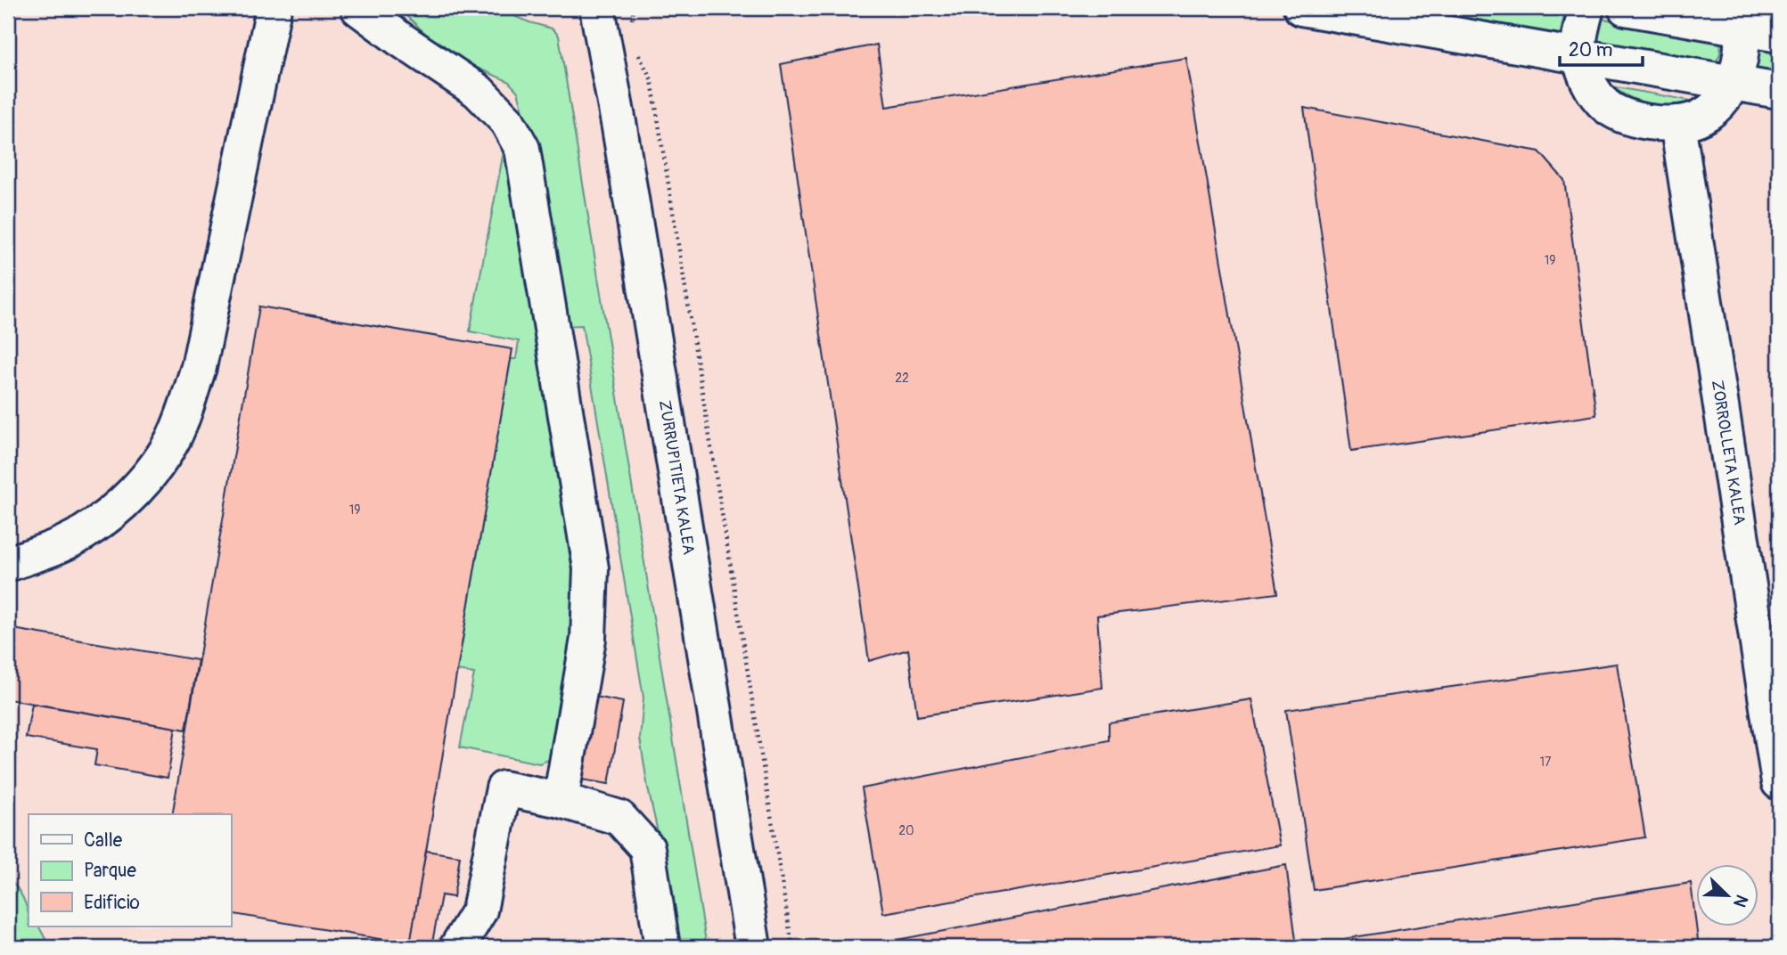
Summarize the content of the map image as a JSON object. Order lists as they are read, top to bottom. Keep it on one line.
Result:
{"streets":{"street":["ZORROLLETA KALEA","ZURRUPITIETA KALEA"]},"house_numbers":["19","22","19","17","20"],"legend":["Calle","Parque","Edificio"],"scale_bar":"20 m","north":"bottom right"}
